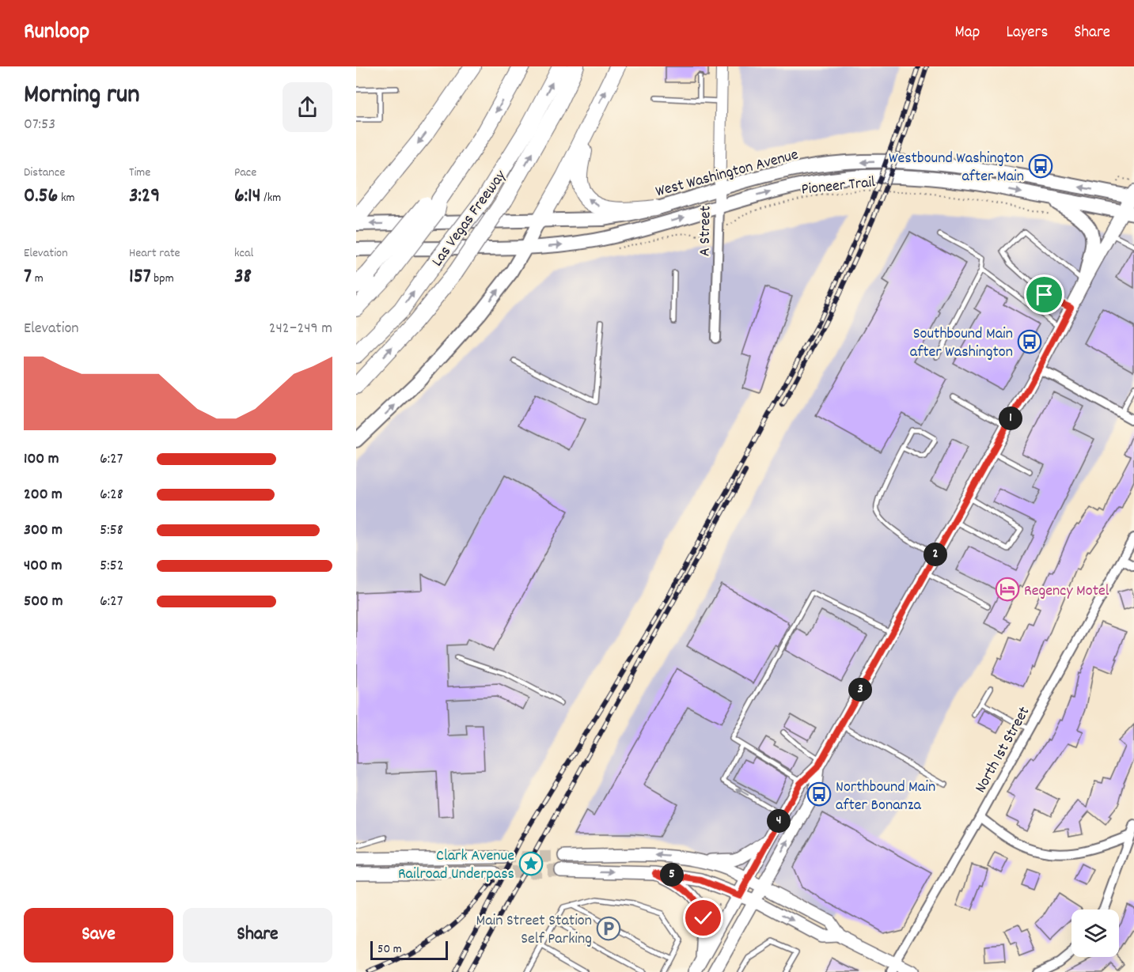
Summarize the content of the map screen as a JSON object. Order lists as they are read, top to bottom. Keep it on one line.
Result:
{"streets":{"highway":["Las Vegas Freeway"],"main road":["West Washington Avenue"],"street":["A Street","North 1st Street"],"path":["Pioneer Trail"]},"crossings":[["West Washington Avenue","A Street"],["Pioneer Trail","A Street"]],"places":{"bus stop":["Westbound Washington after Main","Southbound Main after Washington","Northbound Main after Bonanza"],"hotel":["Regency Motel"],"place":["Clark Avenue Railroad Underpass"],"parking":["Main Street Station Self Parking"]},"scale_bar":"50 m","page":{"header":"Runloop","nav":["Map","Layers","Share"],"heading":["Morning run","07:53"],"stats":[["Distance","0.56 km"],["Time","3:29"],["Pace","6:14 /km"],["Elevation","7 m"],["Heart rate","157 bpm"],["kcal","38"]],"chart":["Elevation","242–249 m"],"pins":["1","2","3","4","5"],"list":[{"name":"100 m","note":"6:27"},{"name":"200 m","note":"6:28"},{"name":"300 m","note":"5:58"},{"name":"400 m","note":"5:52"},{"name":"500 m","note":"6:27"}],"buttons":["Save","Share"],"scale":"50 m"}}
